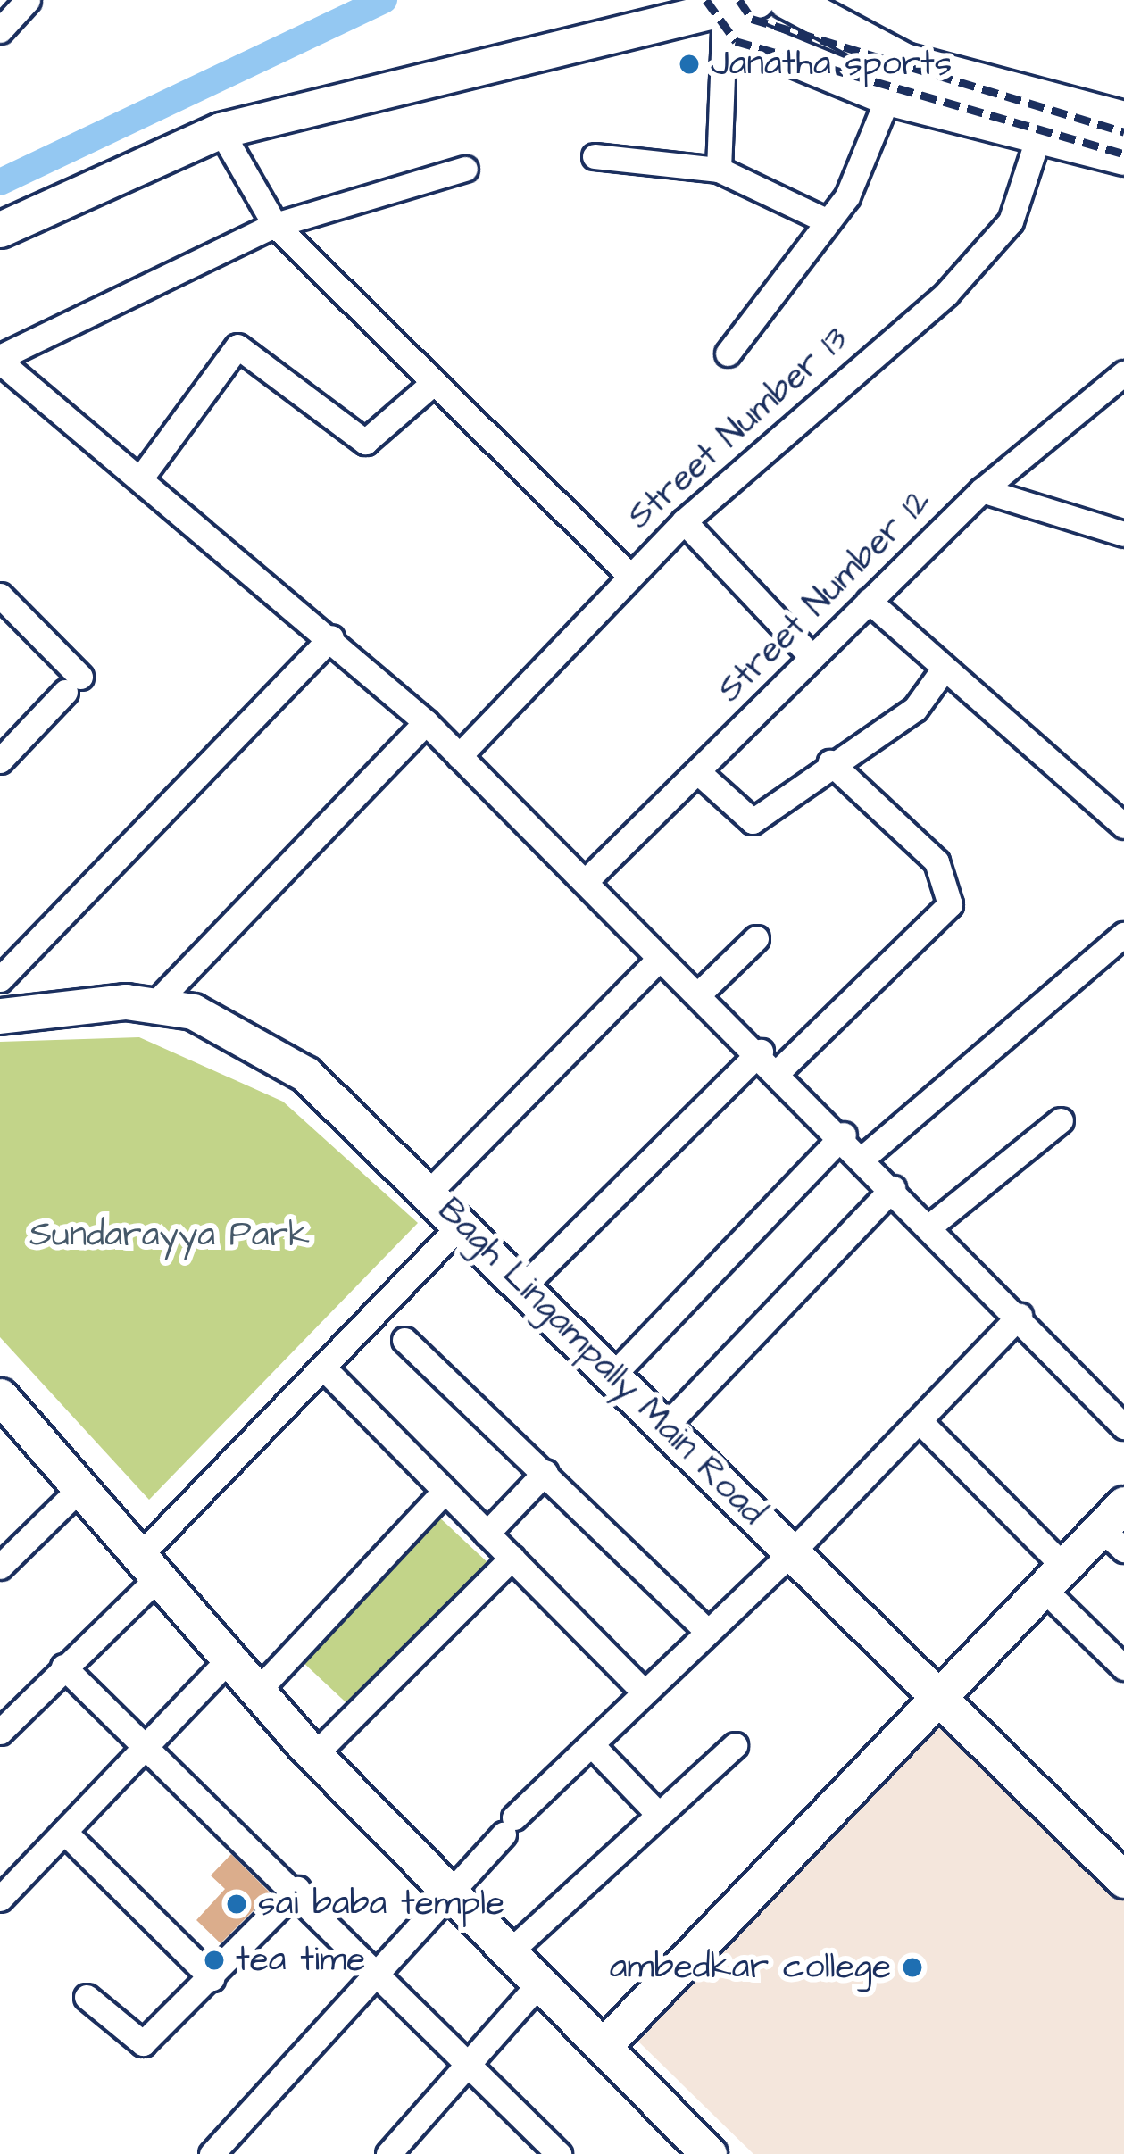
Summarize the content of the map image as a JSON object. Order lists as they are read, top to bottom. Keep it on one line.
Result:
{"streets":{"street":["Street Number 13","Street Number 12","Bagh Lingampally Main Road"]},"parks":["Sundarayya Park"],"places":["Janatha sports","sai baba temple","tea time","ambedkar college"]}
